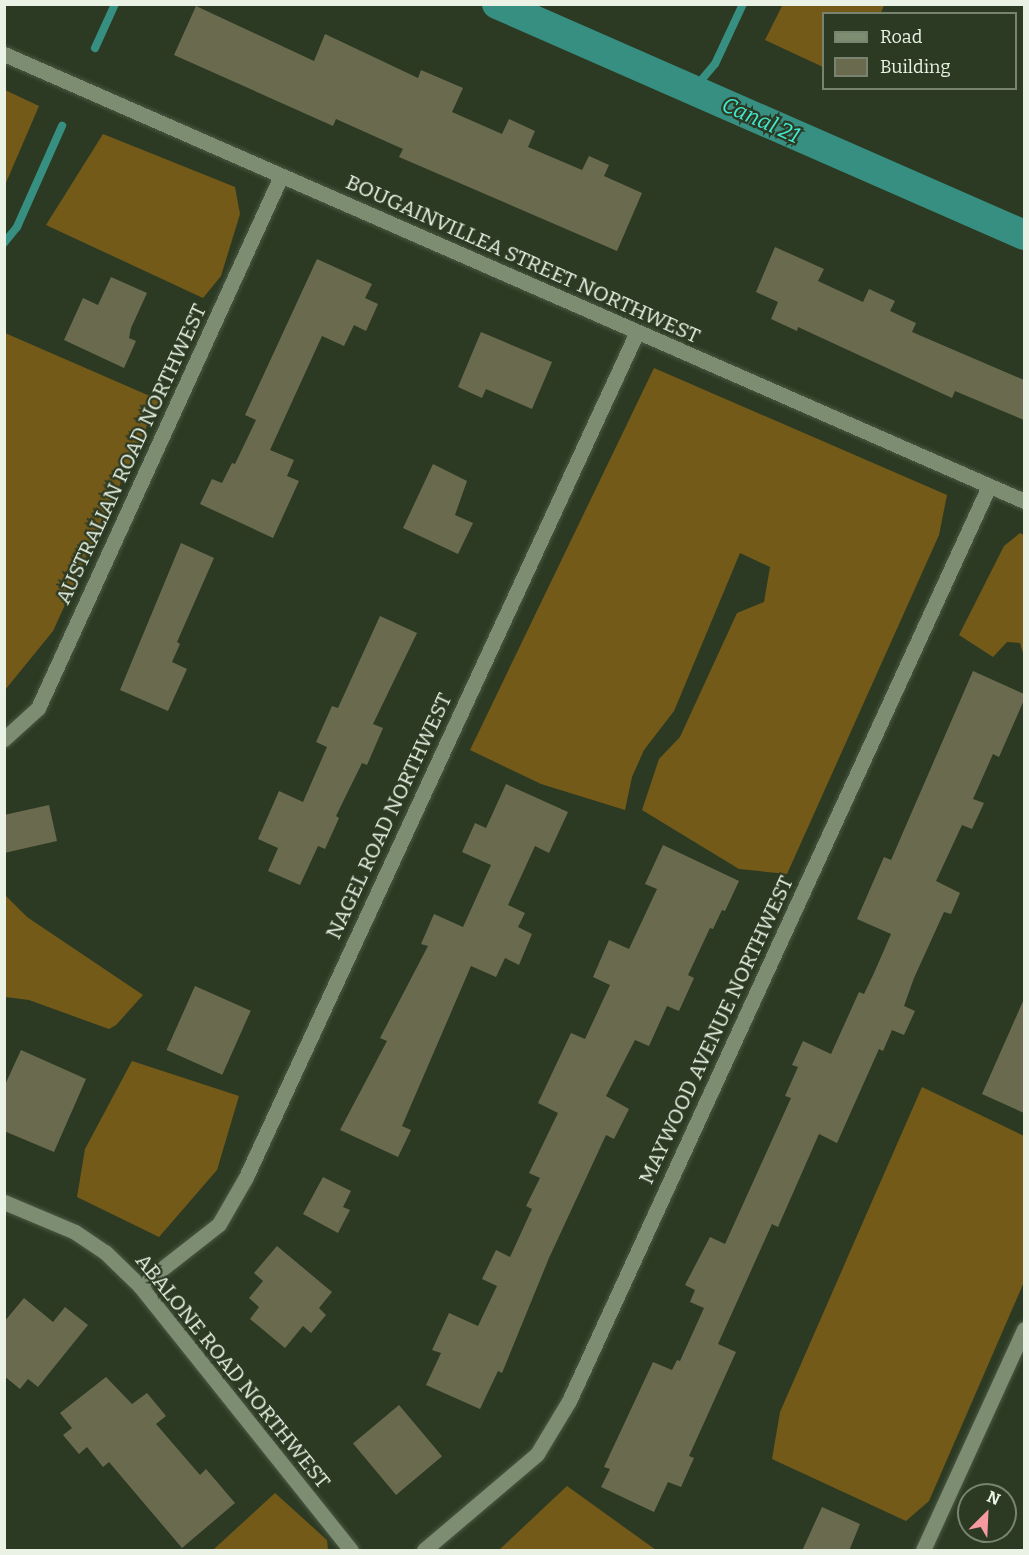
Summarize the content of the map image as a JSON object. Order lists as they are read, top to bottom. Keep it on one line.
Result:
{"streets":{"street":["BOUGAINVILLEA STREET NORTHWEST","AUSTRALIAN ROAD NORTHWEST","NAGEL ROAD NORTHWEST","MAYWOOD AVENUE NORTHWEST","ABALONE ROAD NORTHWEST"]},"crossings":[["BOUGAINVILLEA STREET NORTHWEST","AUSTRALIAN ROAD NORTHWEST"],["BOUGAINVILLEA STREET NORTHWEST","NAGEL ROAD NORTHWEST"],["BOUGAINVILLEA STREET NORTHWEST","MAYWOOD AVENUE NORTHWEST"],["NAGEL ROAD NORTHWEST","ABALONE ROAD NORTHWEST"]],"water":["Canal 21"],"legend":["Road","Building"],"north":"top right"}
